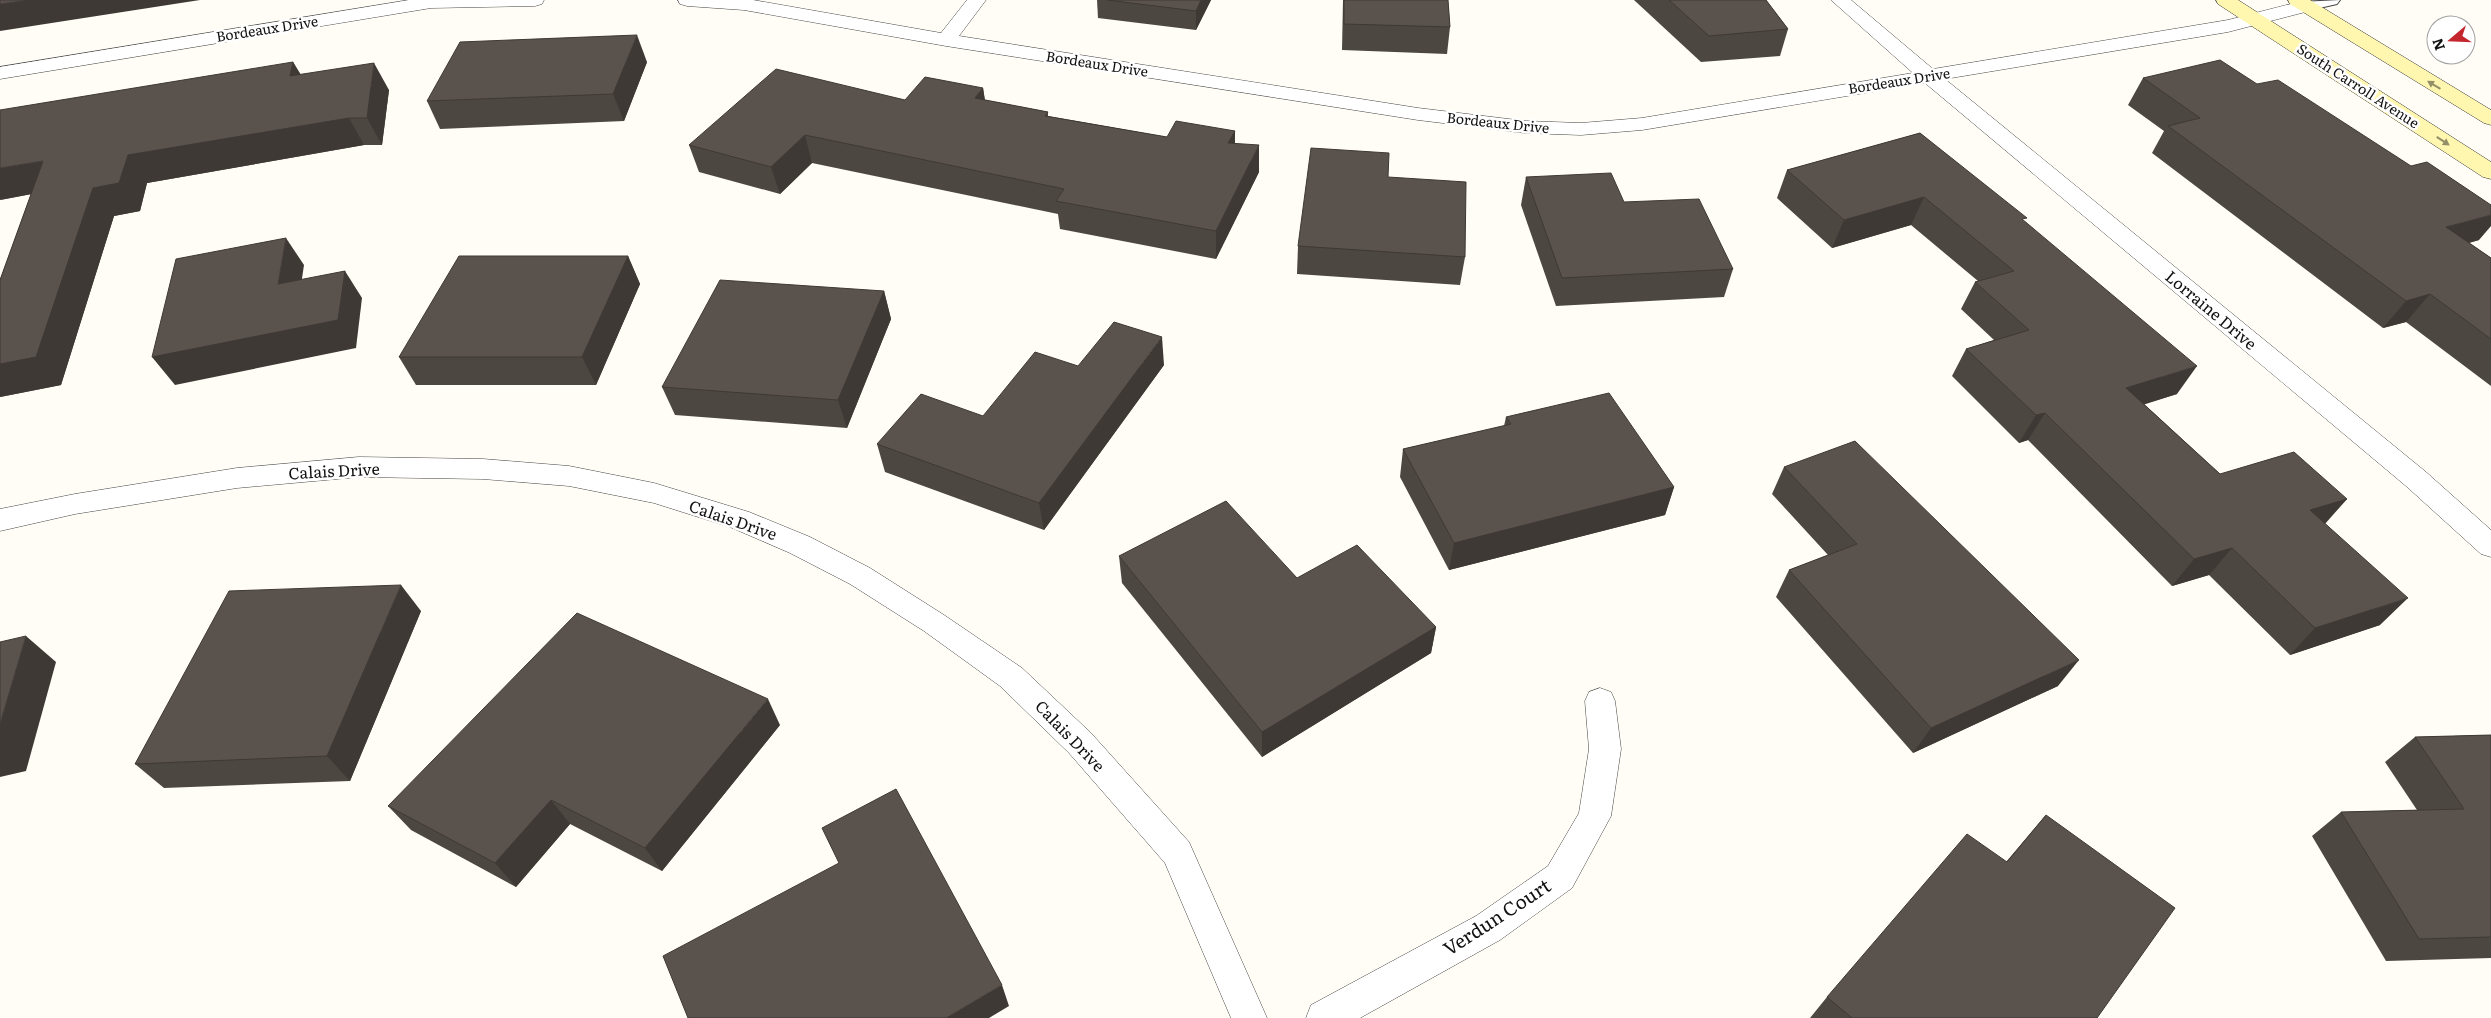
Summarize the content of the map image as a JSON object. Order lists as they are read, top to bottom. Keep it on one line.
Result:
{"streets":{"main road":["South Carroll Avenue"],"street":["Bordeaux Drive","Lorraine Drive","Calais Drive","Verdun Court"]},"crossings":[["Bordeaux Drive","South Carroll Avenue"],["Bordeaux Drive","Lorraine Drive"]],"north":"left"}
